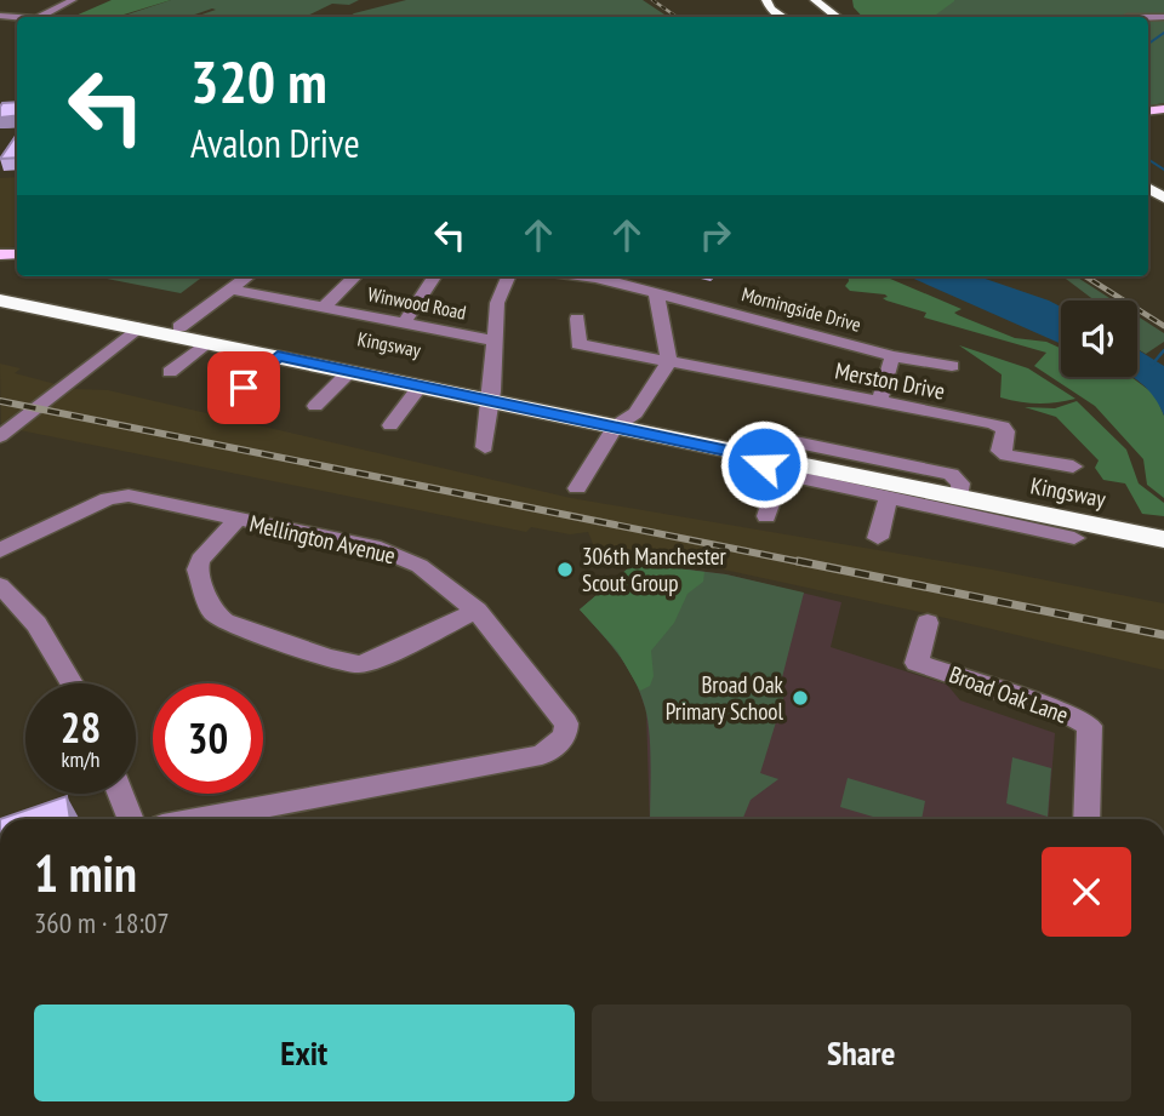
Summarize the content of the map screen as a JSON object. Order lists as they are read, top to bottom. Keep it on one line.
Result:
{"streets":{"highway":["Kingsway"],"street":["Winwood Road","Morningside Drive","Merston Drive","Mellington Avenue","Broad Oak Lane"]},"places":["306th Manchester Scout Group","Broad Oak Primary School"],"page":{"turn":["320 m","Avalon Drive"],"speed":"28 km/h","limit":"30","heading":["1 min","360 m · 18:07"],"buttons":["Exit","Share"]}}
